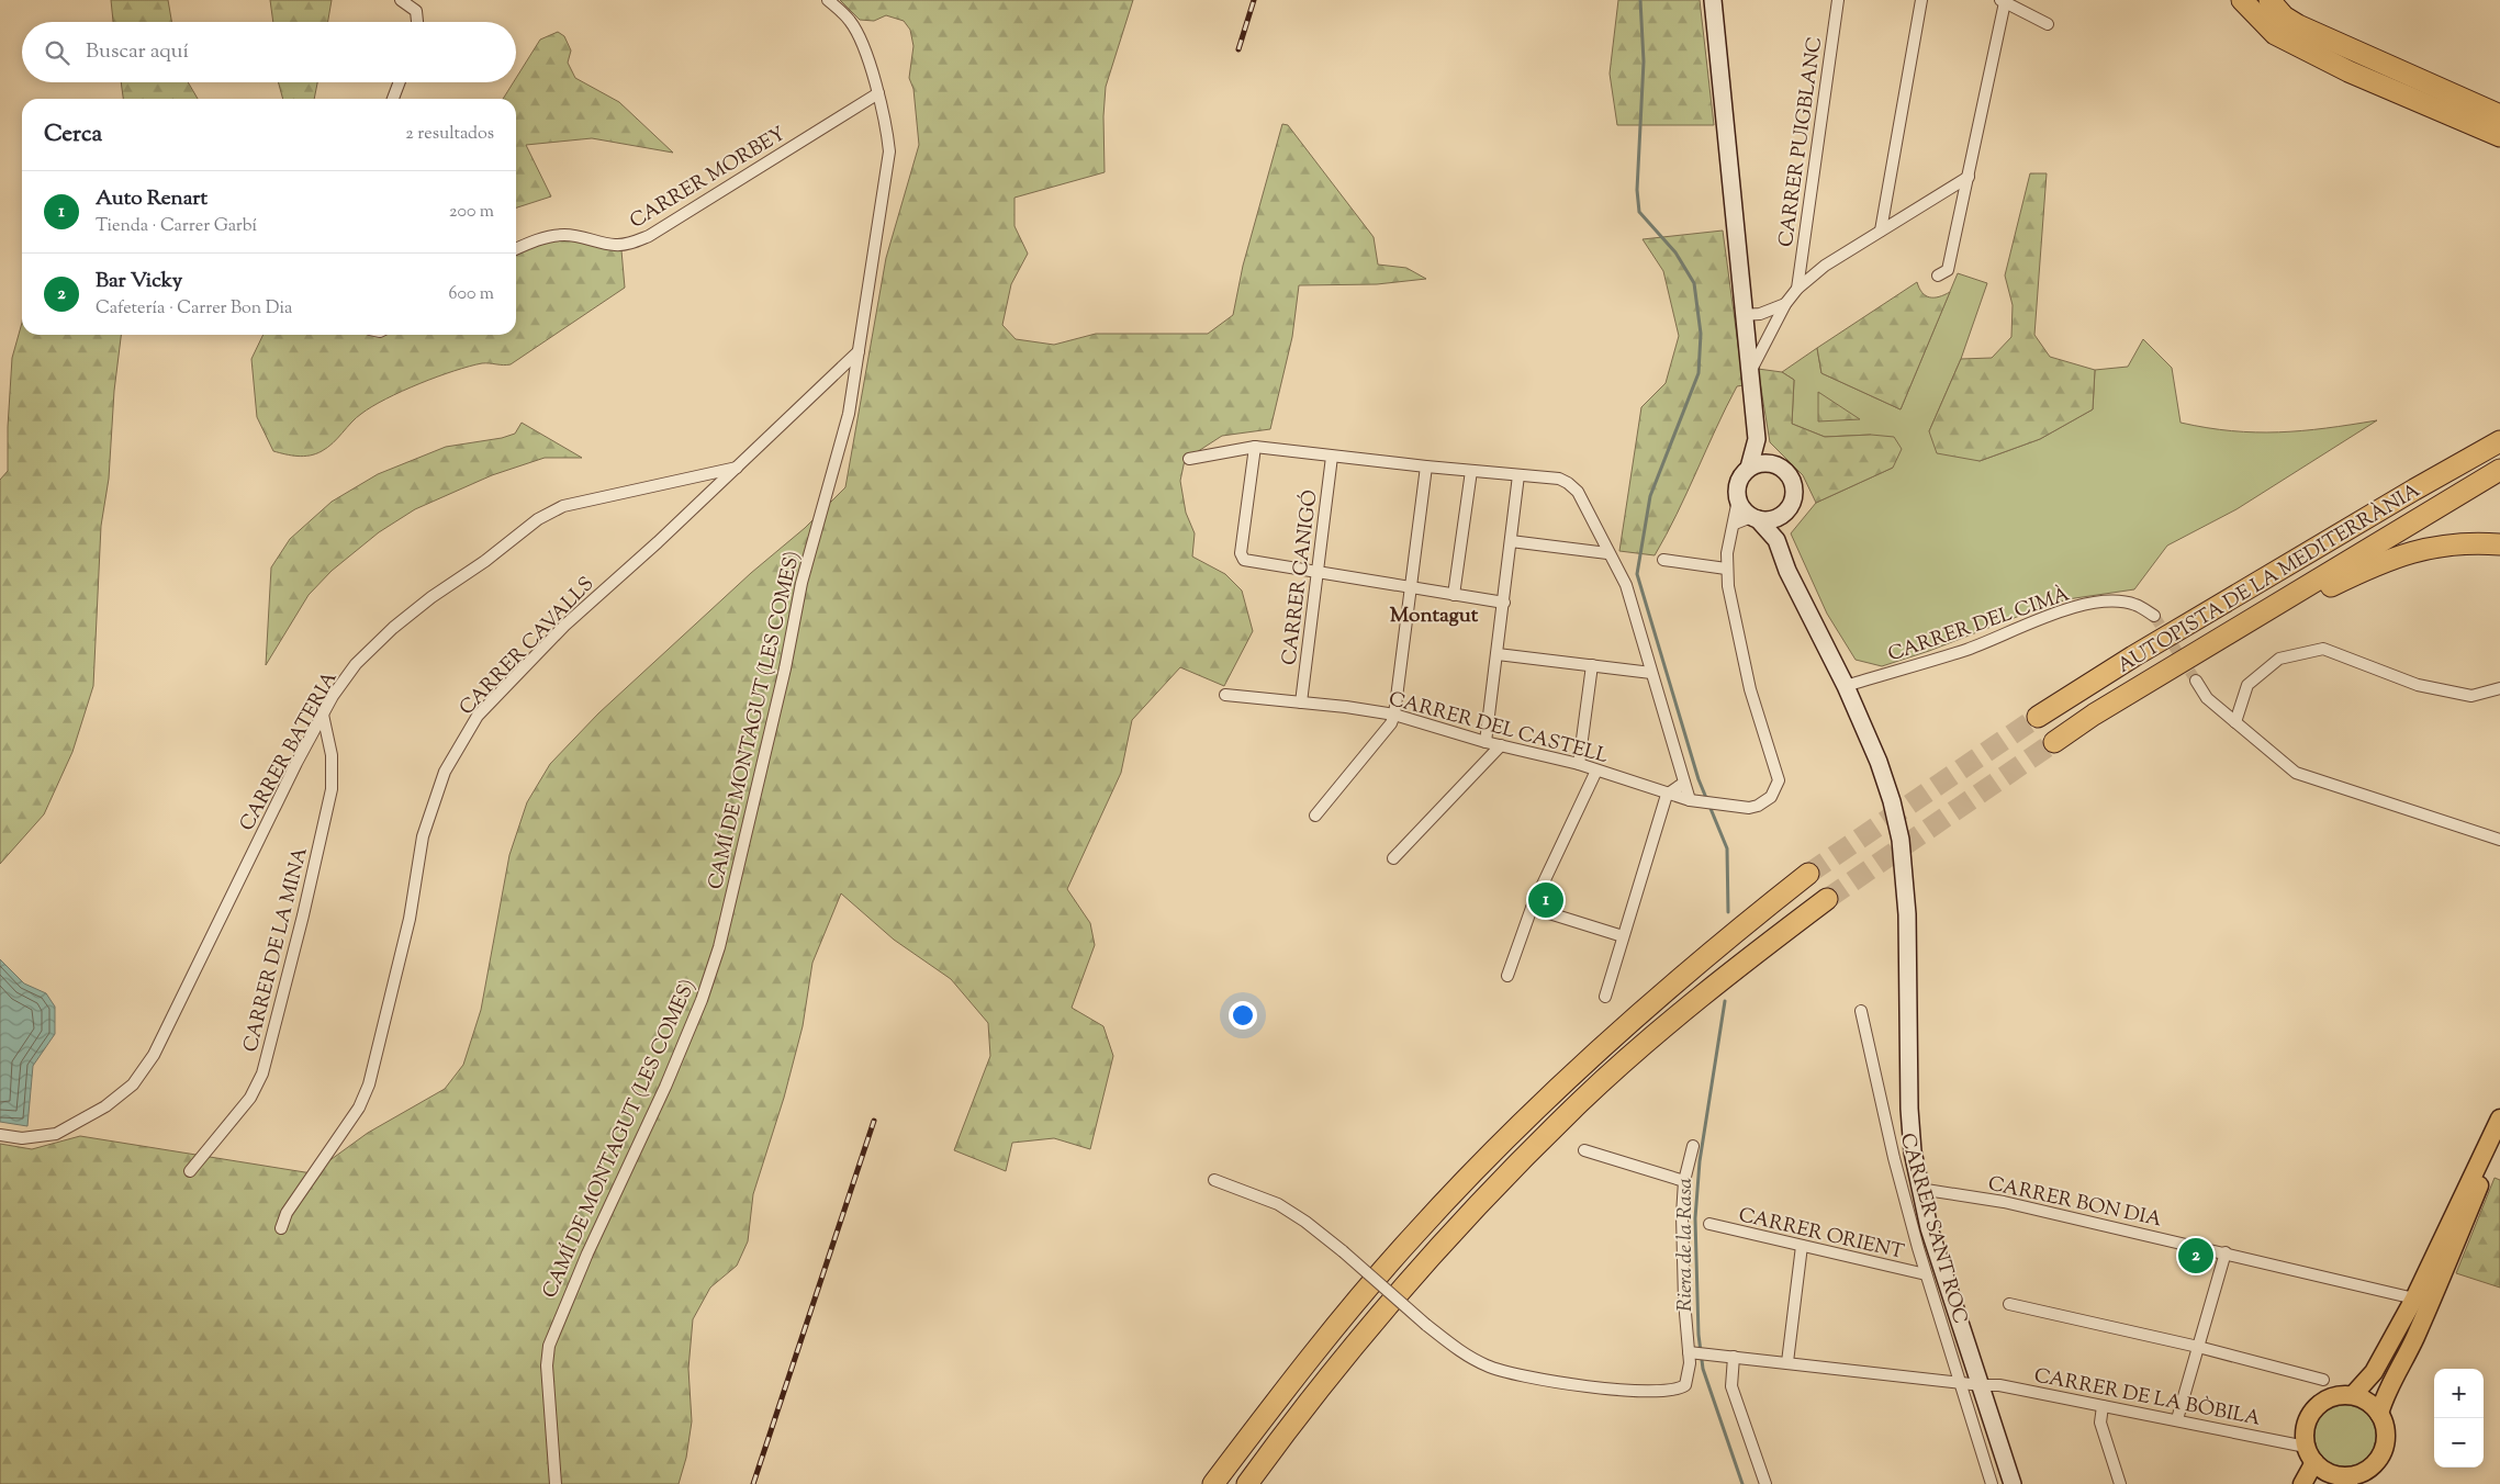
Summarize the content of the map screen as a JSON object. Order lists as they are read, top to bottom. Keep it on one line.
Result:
{"streets":{"highway":["AUTOPISTA DE LA MEDITERRÀNIA"],"street":["CARRER PUIGBLANC","CARRER MORBEY","CARRER CANIGÓ","CARRER DEL CIMÀ","CARRER CAVALLS","CAMÍ DE MONTAGUT (LES COMES)","CARRER DEL CASTELL","CARRER BATERIA","CARRER DE LA MINA","CARRER BON DIA","CARRER SANT ROC","CARRER ORIENT","CARRER DE LA BÒBILA"]},"crossings":[["CARRER MORBEY","CAMÍ DE MONTAGUT (LES COMES)"],["CARRER CANIGÓ","CARRER DEL CASTELL"],["CARRER CAVALLS","CAMÍ DE MONTAGUT (LES COMES)"],["CARRER CAVALLS","CARRER BATERIA"],["CARRER BATERIA","CARRER DE LA MINA"],["CARRER SANT ROC","CARRER ORIENT"],["CARRER SANT ROC","CARRER DE LA BÒBILA"]],"districts":["Montagut"],"water":["Riera de la Rasa"],"page":{"search":"Buscar aquí","heading":["Cerca","2 resultados"],"list":[{"mark":"1","name":"Auto Renart","note":"Tienda · Carrer Garbí","value":"200 m"},{"mark":"2","name":"Bar Vicky","note":"Cafetería · Carrer Bon Dia","value":"600 m"}],"pins":["1","2"],"map_buttons":["+","−"]}}
